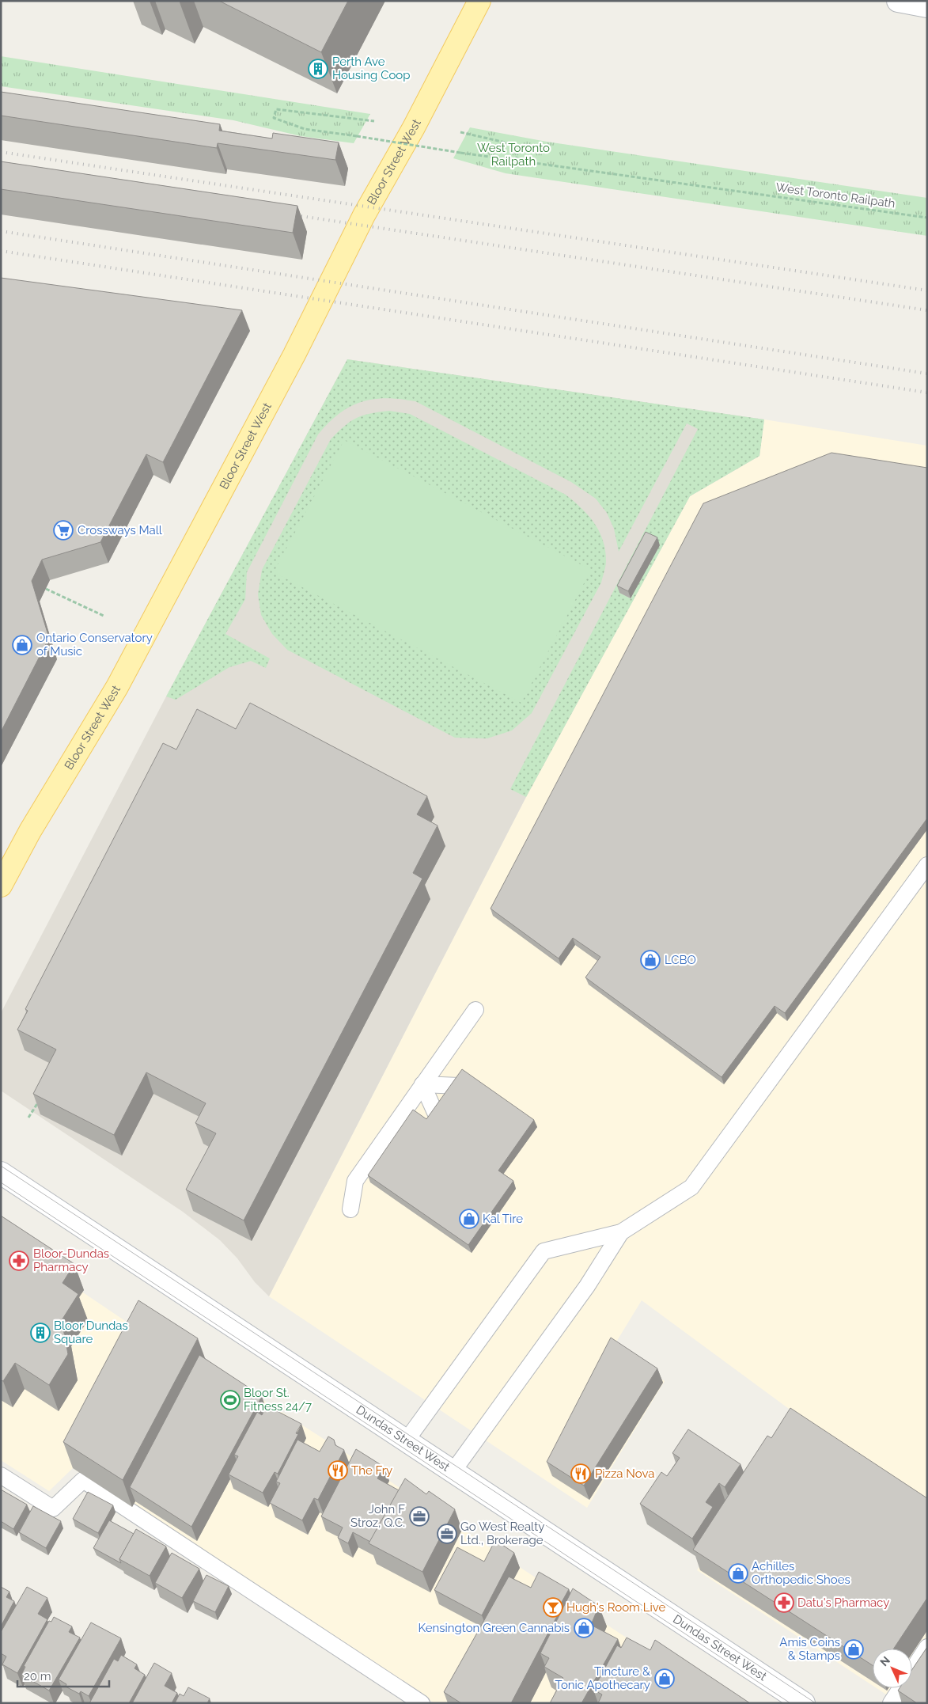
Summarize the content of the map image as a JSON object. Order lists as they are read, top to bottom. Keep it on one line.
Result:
{"streets":{"main road":["Bloor Street West","Dundas Street West"],"path":["West Toronto Railpath"]},"parks":["West Toronto Railpath"],"places":{"building":["Perth Ave Housing Coop","Bloor Dundas Square"],"supermarket":["Crossways Mall"],"shop":["Ontario Conservatory of Music","LCBO","Kal Tire","Achilles Orthopedic Shoes","Kensington Green Cannabis","Amis Coins & Stamps","Tincture & Tonic Apothecary"],"pharmacy":["Bloor-Dundas Pharmacy","Datu's Pharmacy"],"sports":["Bloor St. Fitness 24/7"],"restaurant":["The Fry","Pizza Nova"],"office":["John F Stroz, Q.C.","Go West Realty Ltd., Brokerage"],"bar":["Hugh's Room Live"]},"scale_bar":"20 m","north":"top left"}
